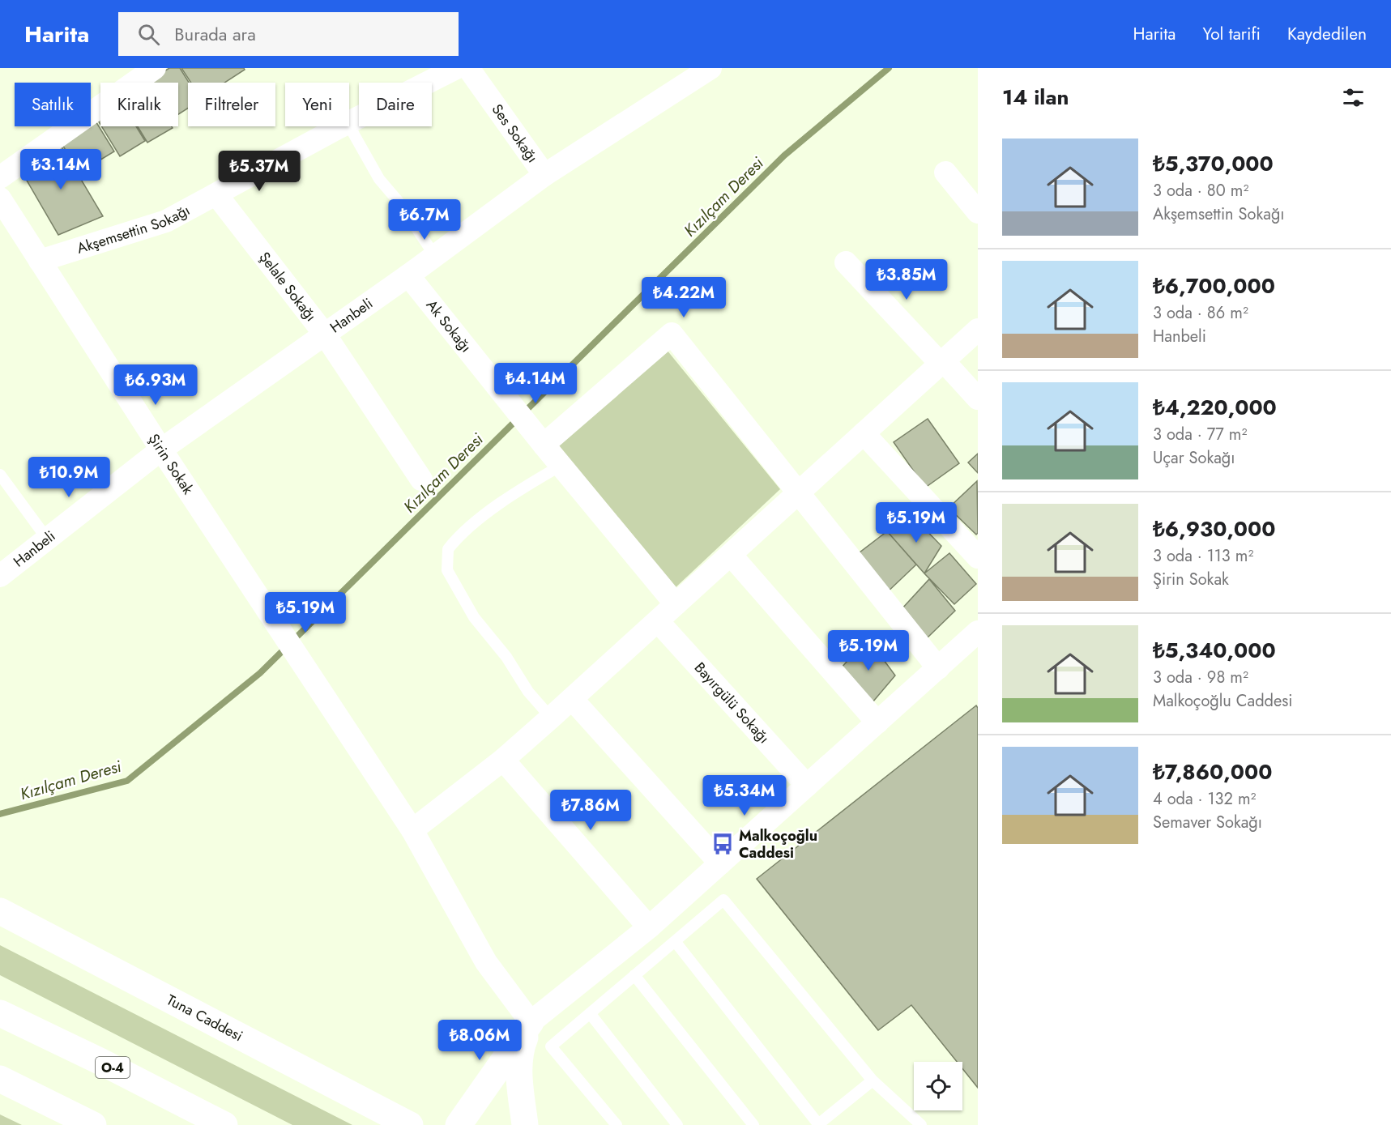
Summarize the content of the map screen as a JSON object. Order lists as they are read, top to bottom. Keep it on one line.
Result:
{"streets":{"main road":["Tuna Caddesi","O-4"],"street":["Ses Sokağı","Akşemsettin Sokağı","Şelale Sokağı","Hanbeli","Ak Sokağı","Şirin Sokak","Bayırgülü Sokağı"]},"crossings":[["Ses Sokağı","Hanbeli"],["Akşemsettin Sokağı","Şelale Sokağı"],["Akşemsettin Sokağı","Şirin Sokak"],["Şelale Sokağı","Hanbeli"],["Hanbeli","Ak Sokağı"],["Hanbeli","Şirin Sokak"]],"water":["Kızılçam Deresi"],"places":{"bus stop":["Malkoçoğlu Caddesi"]},"page":{"header":"Harita","search":"Burada ara","nav":["Harita","Yol tarifi","Kaydedilen"],"heading":"14 ilan","chip":["Satılık","Kiralık","Filtreler","Yeni","Daire"],"list":[{"name":"₺5,370,000","note":"3 oda · 80 m² · Akşemsettin Sokağı"},{"name":"₺6,700,000","note":"3 oda · 86 m² · Hanbeli"},{"name":"₺4,220,000","note":"3 oda · 77 m² · Uçar Sokağı"},{"name":"₺6,930,000","note":"3 oda · 113 m² · Şirin Sokak"},{"name":"₺5,340,000","note":"3 oda · 98 m² · Malkoçoğlu Caddesi"},{"name":"₺7,860,000","note":"4 oda · 132 m² · Semaver Sokağı"}],"price":["₺3.14M","₺5.37M","₺6.7M","₺3.85M","₺4.22M","₺4.14M","₺6.93M","₺10.9M","₺5.19M","₺5.19M","₺5.19M","₺5.34M","₺7.86M","₺8.06M"]}}
